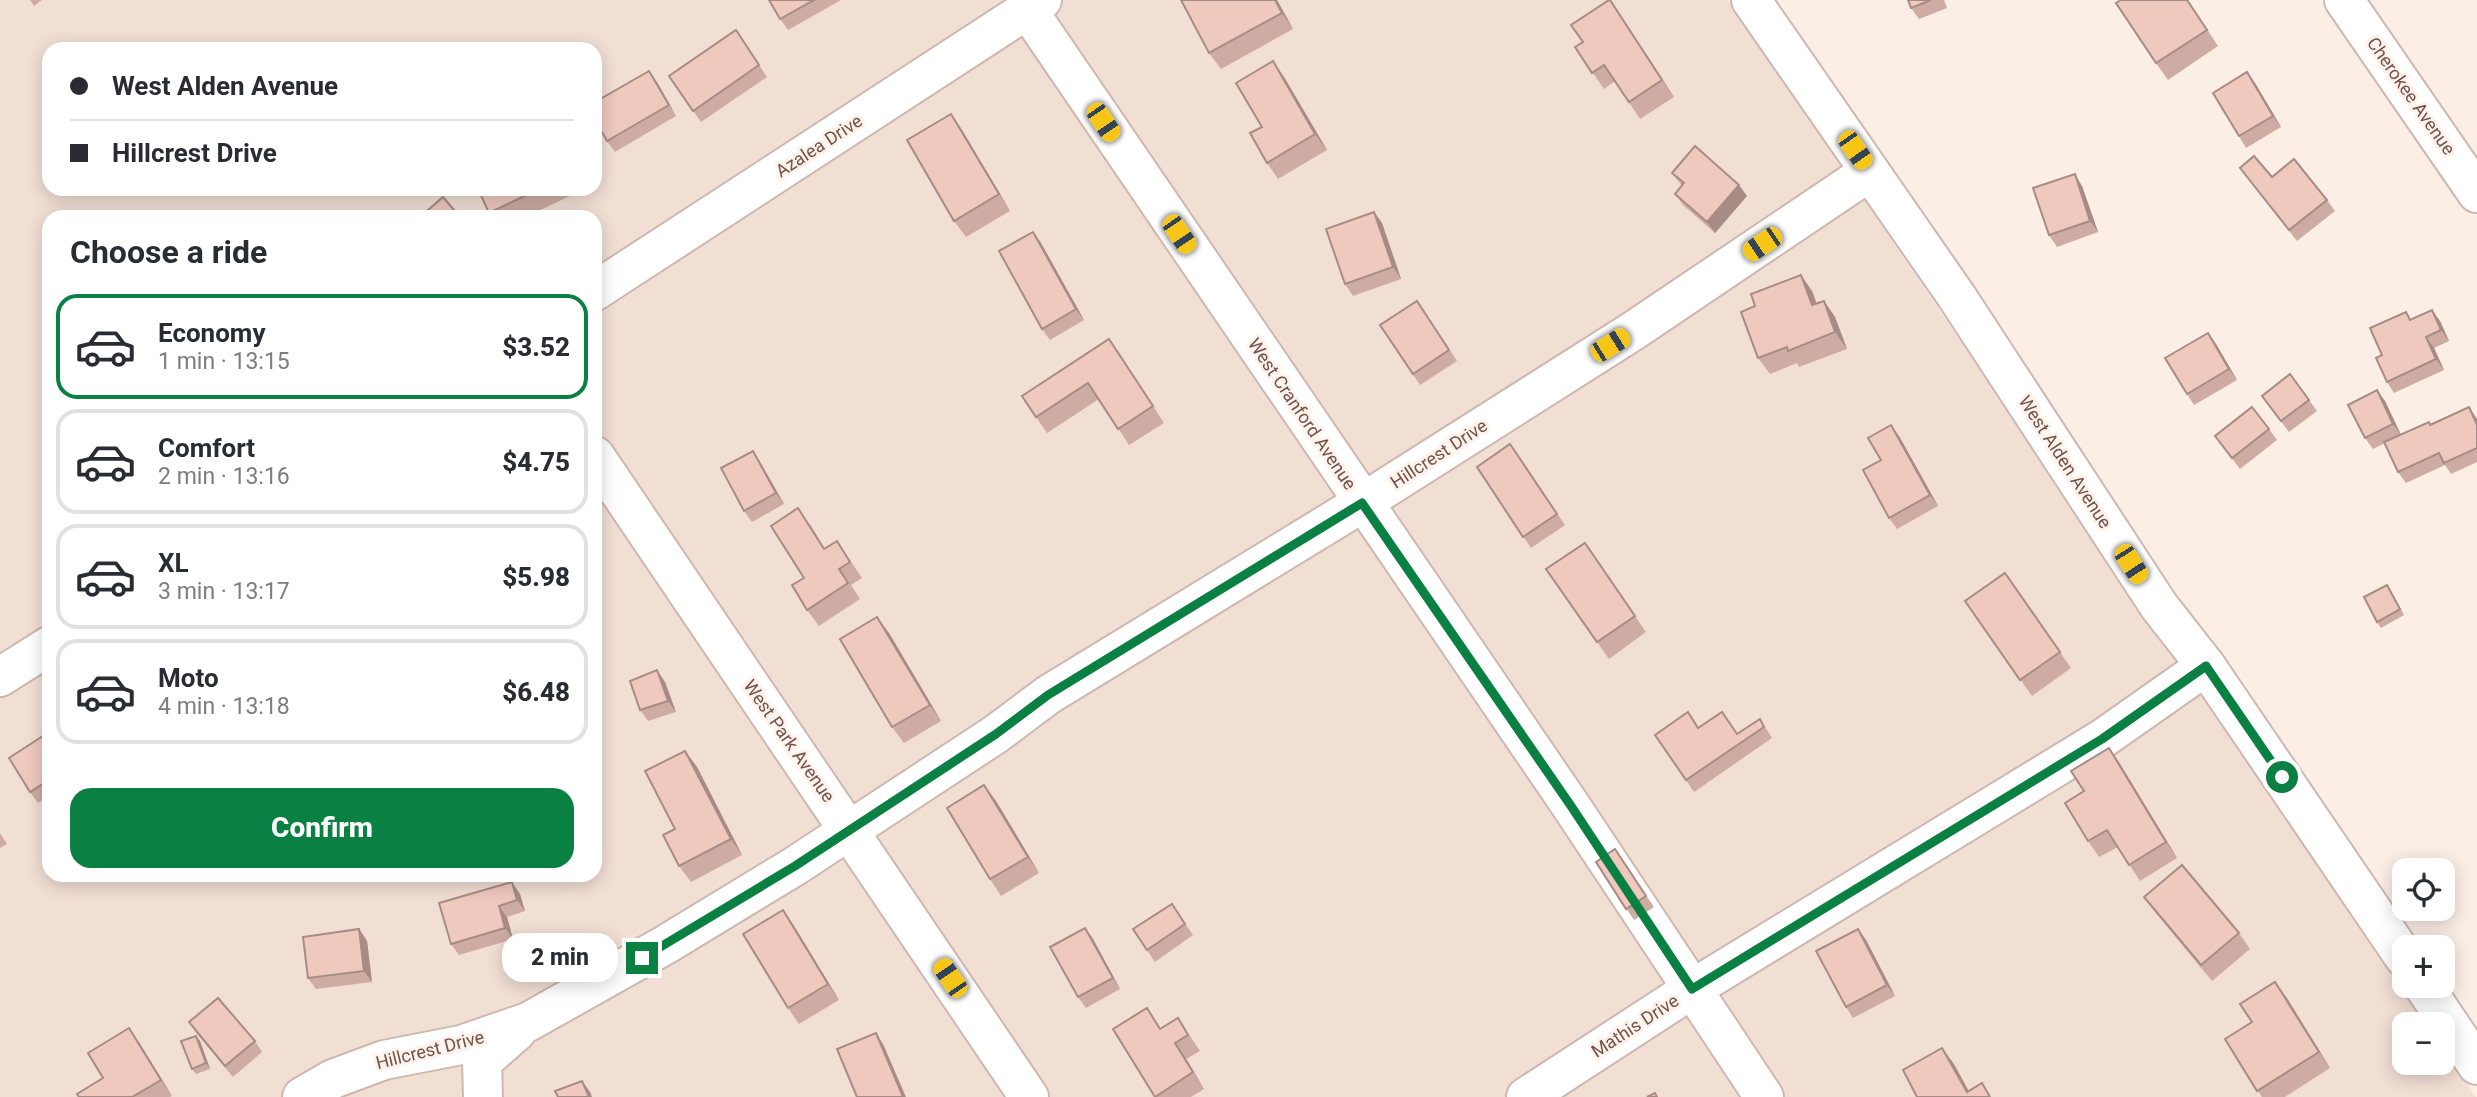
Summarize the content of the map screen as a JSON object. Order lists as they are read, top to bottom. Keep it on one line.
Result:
{"streets":{"street":["Cherokee Avenue","Azalea Drive","West Cranford Avenue","Hillcrest Drive","West Alden Avenue","West Park Avenue","Mathis Drive"]},"crossings":[["Azalea Drive","West Cranford Avenue"],["West Cranford Avenue","Hillcrest Drive"],["West Cranford Avenue","Mathis Drive"],["Hillcrest Drive","West Alden Avenue"],["Hillcrest Drive","West Park Avenue"],["West Alden Avenue","Mathis Drive"]],"page":{"banner":["West Alden Avenue","Hillcrest Drive"],"heading":"Choose a ride","list":[{"name":"Economy","note":"1 min · 13:15","value":"$3.52"},{"name":"Comfort","note":"2 min · 13:16","value":"$4.75"},{"name":"XL","note":"3 min · 13:17","value":"$5.98"},{"name":"Moto","note":"4 min · 13:18","value":"$6.48"}],"buttons":"Confirm","map_buttons":["+","−"],"bubble":"2 min"}}
